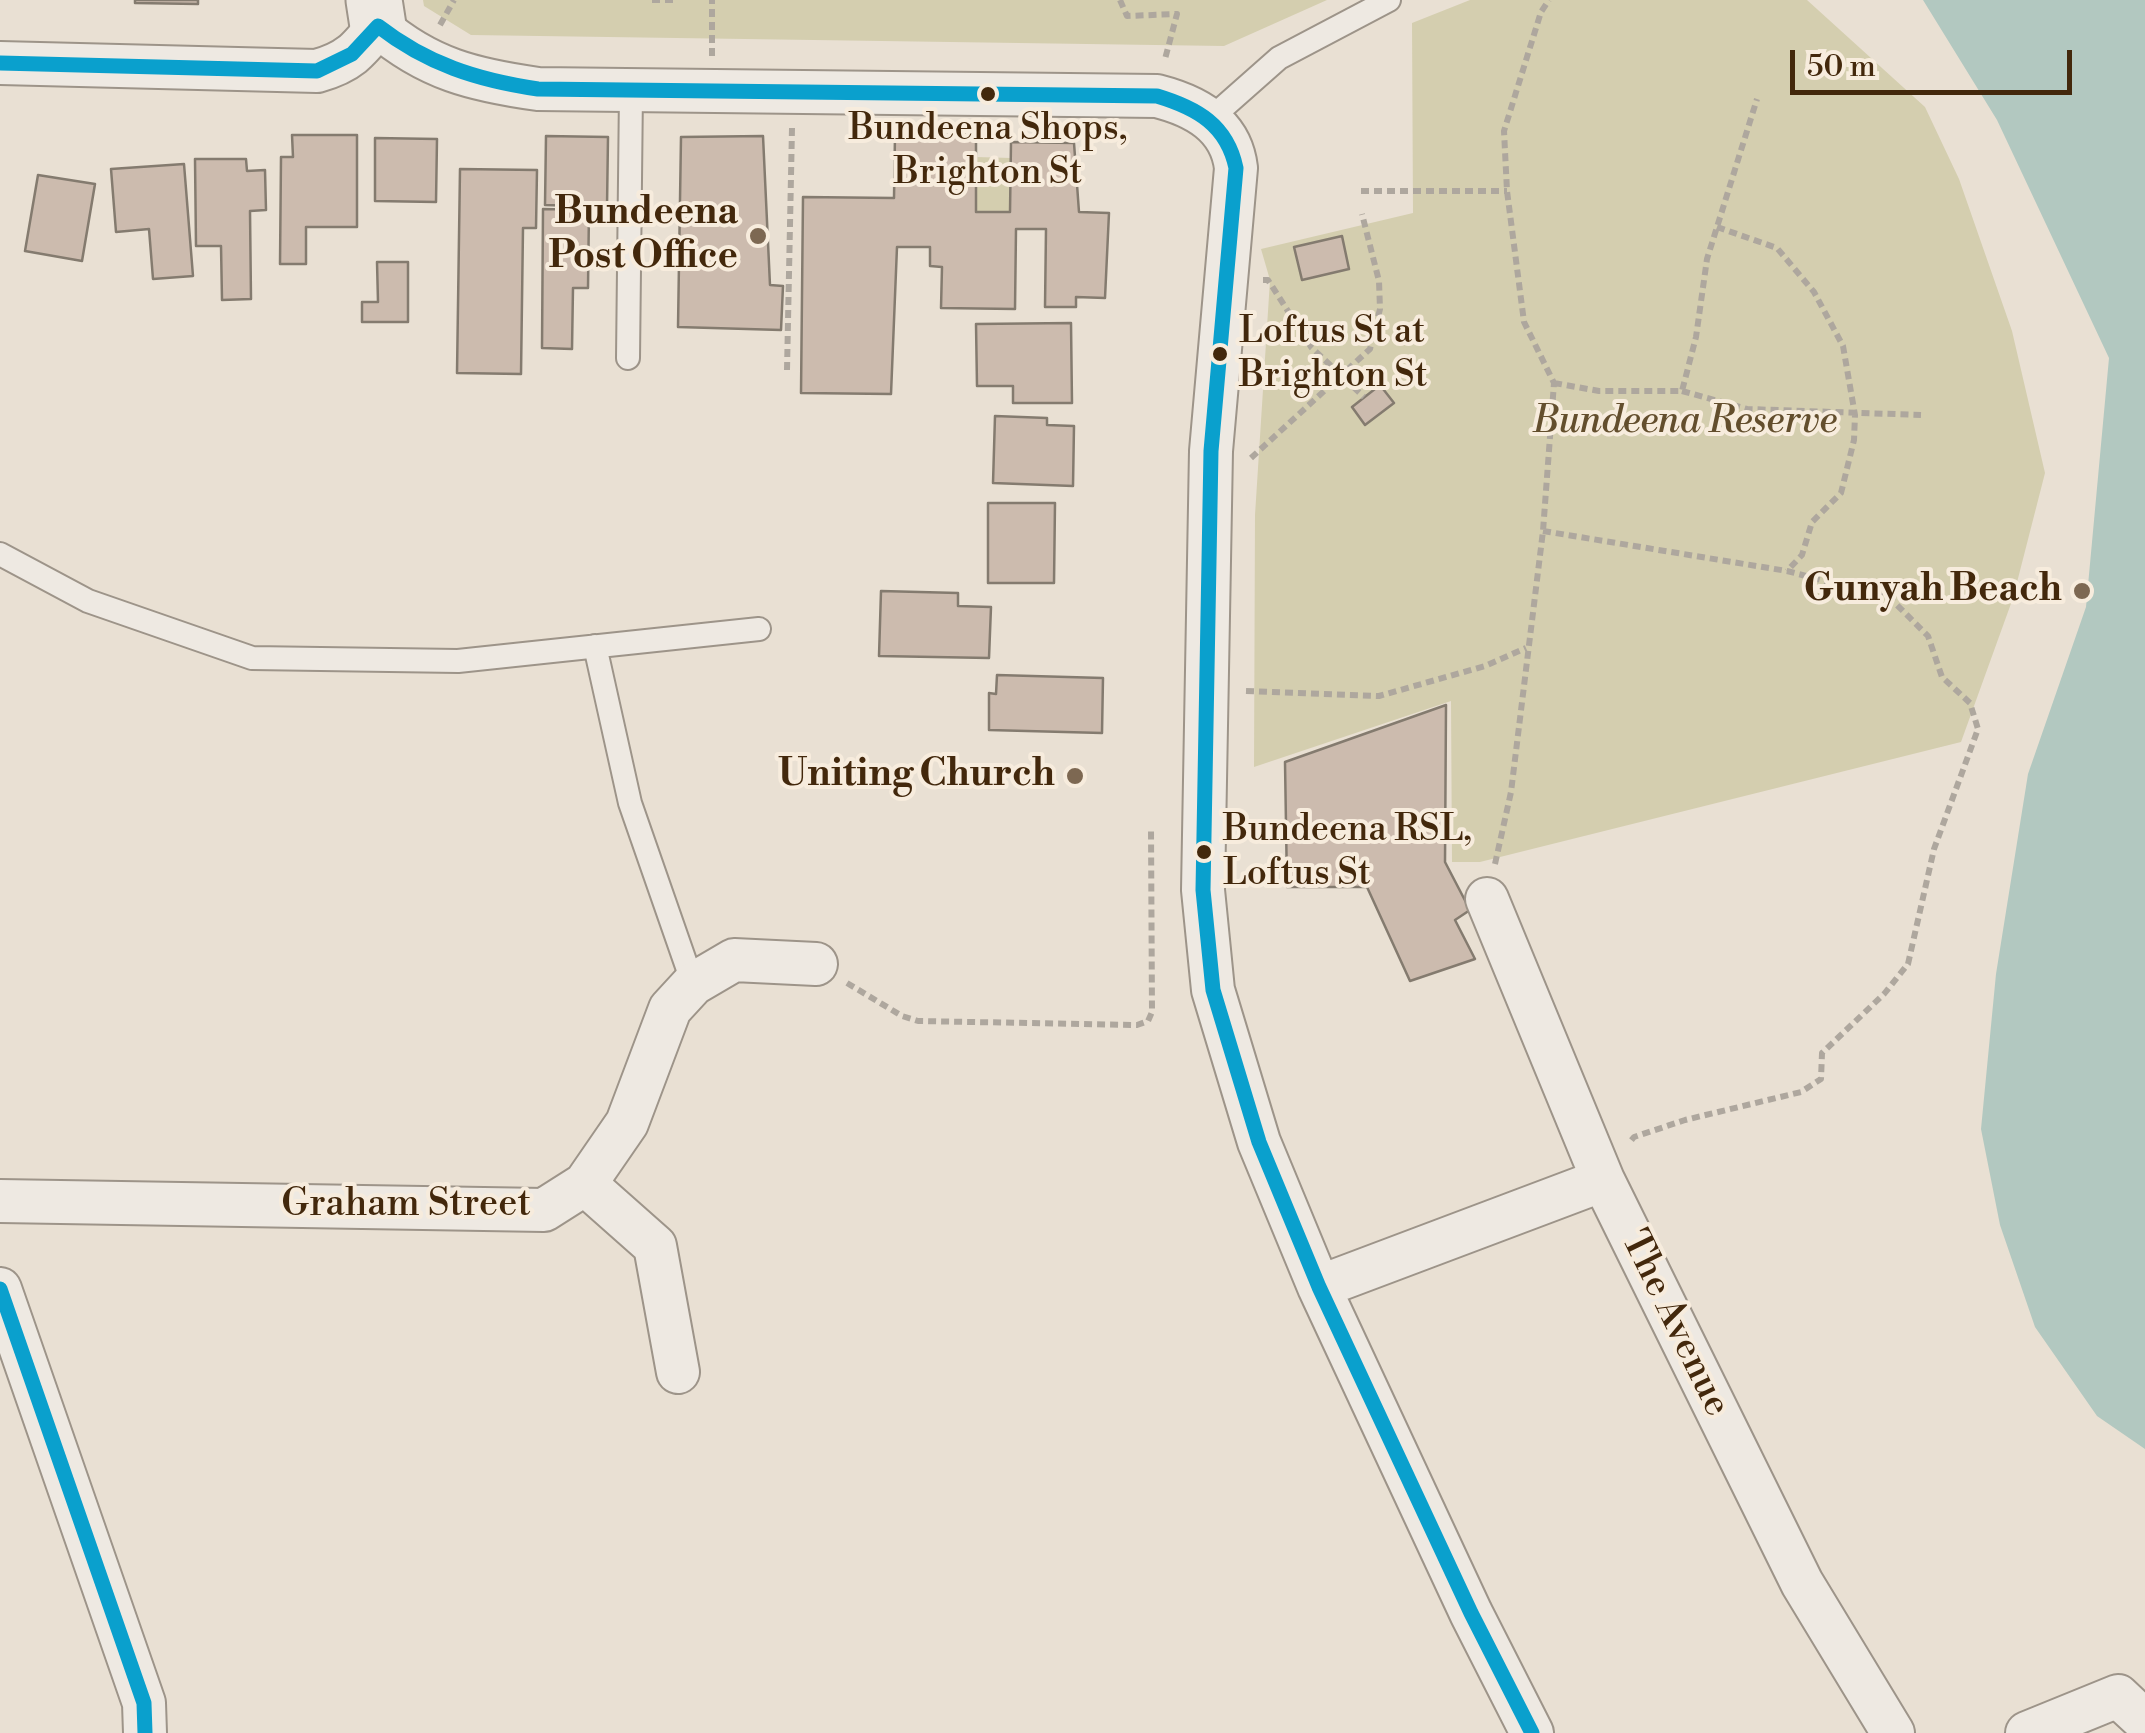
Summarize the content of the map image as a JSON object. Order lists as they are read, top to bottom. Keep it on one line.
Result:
{"streets":{"street":["Graham Street","The Avenue"]},"parks":["Bundeena Reserve"],"places":["Bundeena Shops, Brighton St","Bundeena Post Office","Loftus St at Brighton St","Gunyah Beach","Uniting Church","Bundeena RSL, Loftus St"],"scale_bar":"50 m"}
